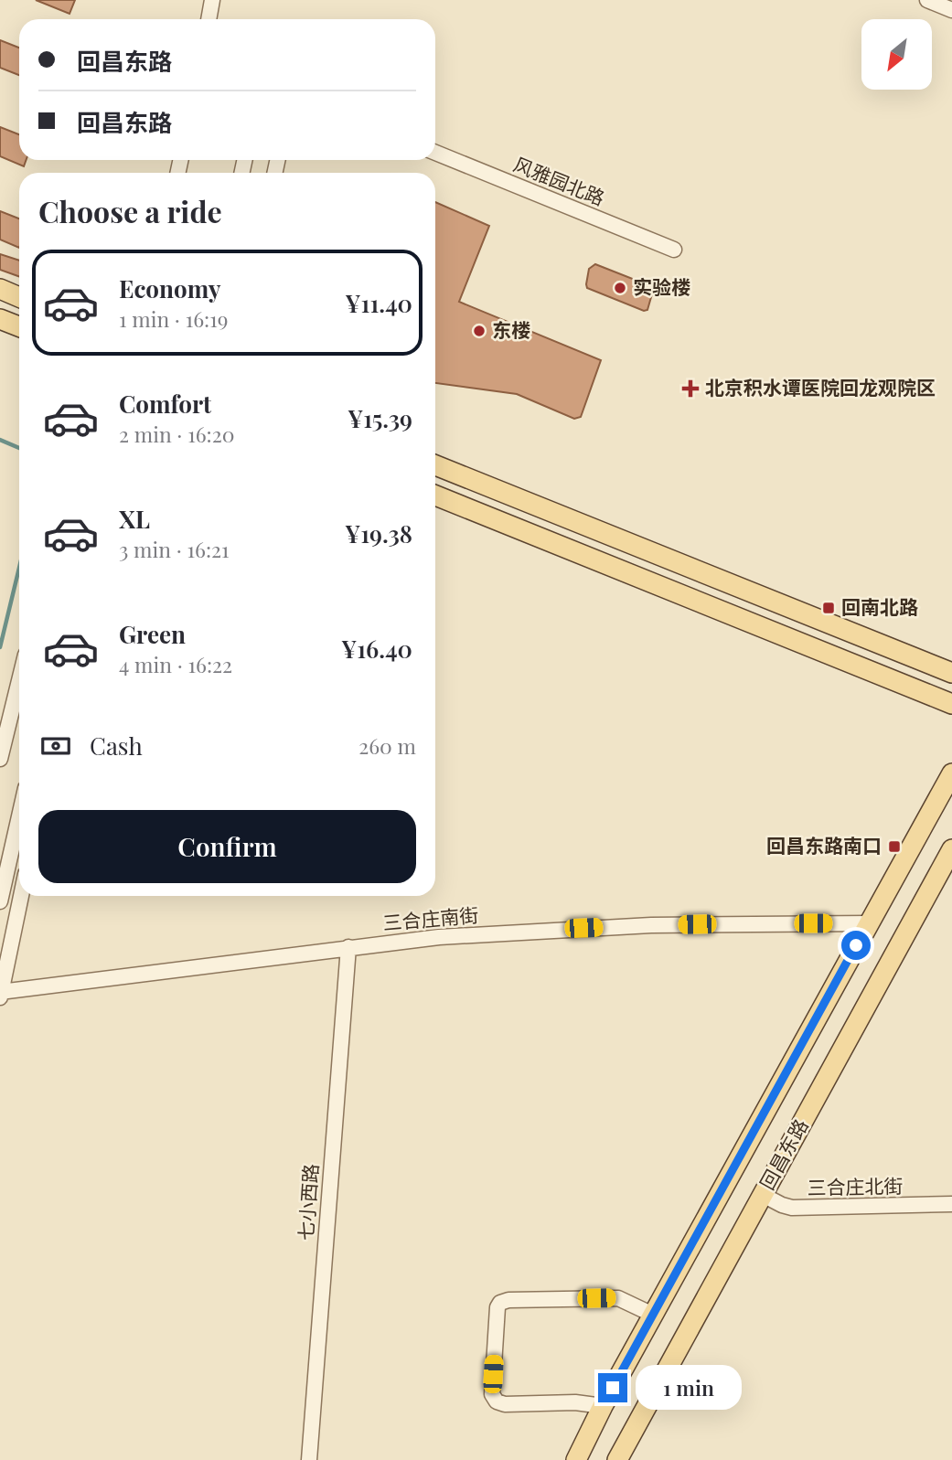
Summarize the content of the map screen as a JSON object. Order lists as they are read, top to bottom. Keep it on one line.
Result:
{"streets":{"main road":["回昌东路"],"street":["风雅园北路","三合庄南街","三合庄北街","七小西路"]},"crossings":[["三合庄南街","回昌东路"],["三合庄南街","七小西路"],["回昌东路","三合庄北街"]],"places":{"other":["实验楼","东楼"],"health":["北京积水谭医院回龙观院区"],"transit":["回南北路","回昌东路南口"]},"north":"bottom left","page":{"banner":["回昌东路","回昌东路"],"heading":"Choose a ride","list":[{"name":"Economy","note":"1 min · 16:19","value":"¥11.40"},{"name":"Comfort","note":"2 min · 16:20","value":"¥15.39"},{"name":"XL","note":"3 min · 16:21","value":"¥19.38"},{"name":"Green","note":"4 min · 16:22","value":"¥16.40"}],"pay":["Cash","260 m"],"buttons":"Confirm","bubble":"1 min"}}
